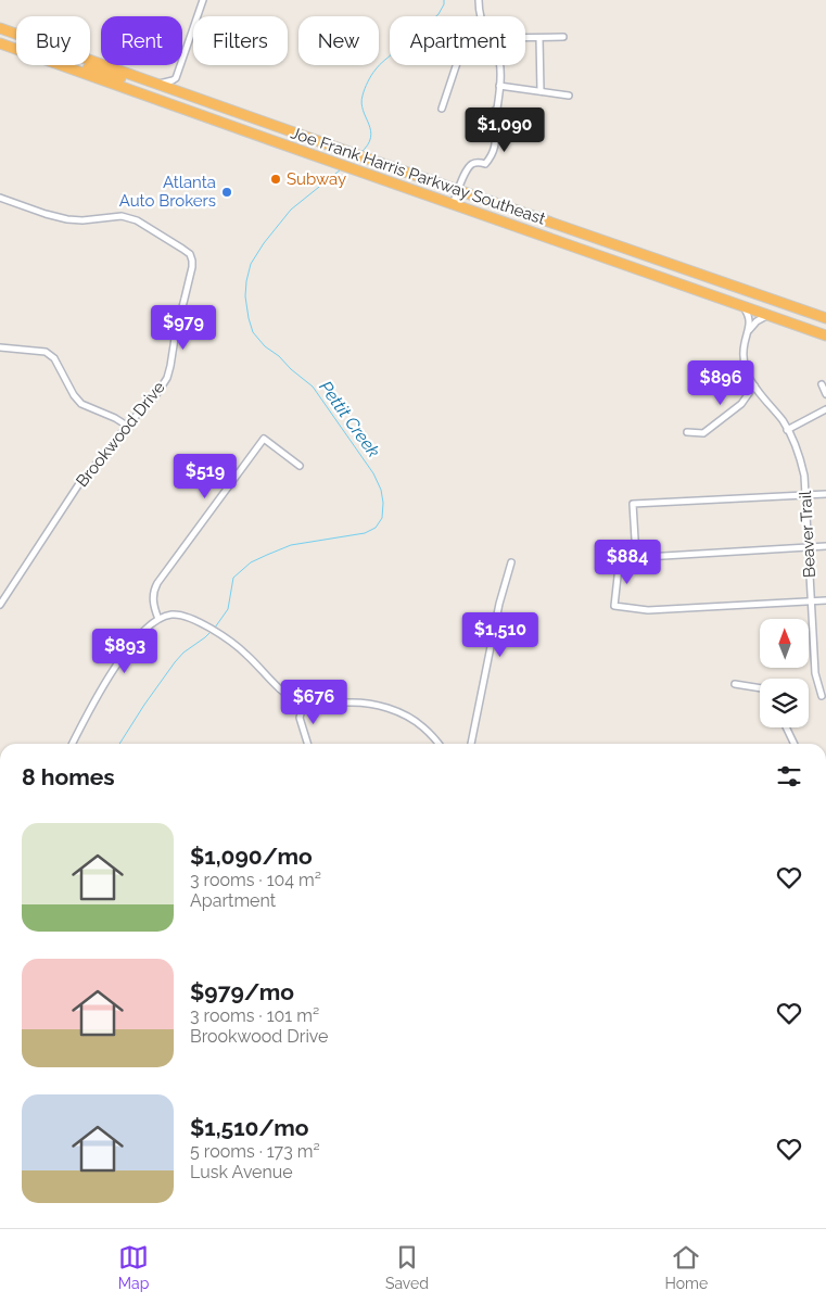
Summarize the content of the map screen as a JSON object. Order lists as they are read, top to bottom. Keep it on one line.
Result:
{"streets":{"highway":["Joe Frank Harris Parkway Southeast"],"street":["Brookwood Drive","Beaver Trail"]},"crossings":[["Joe Frank Harris Parkway Southeast","Beaver Trail"]],"water":["Pettit Creek"],"places":["Subway","Atlanta Auto Brokers"],"north":"top","page":{"chip":["Buy","Rent","Filters","New","Apartment"],"price":["$1,090","$979","$896","$519","$884","$1,510","$893","$676"],"heading":"8 homes","list":[{"name":"$1,090/mo","note":"3 rooms · 104 m² · Apartment"},{"name":"$979/mo","note":"3 rooms · 101 m² · Brookwood Drive"},{"name":"$1,510/mo","note":"5 rooms · 173 m² · Lusk Avenue"}],"tabs":["Map","Saved","Home"]}}
